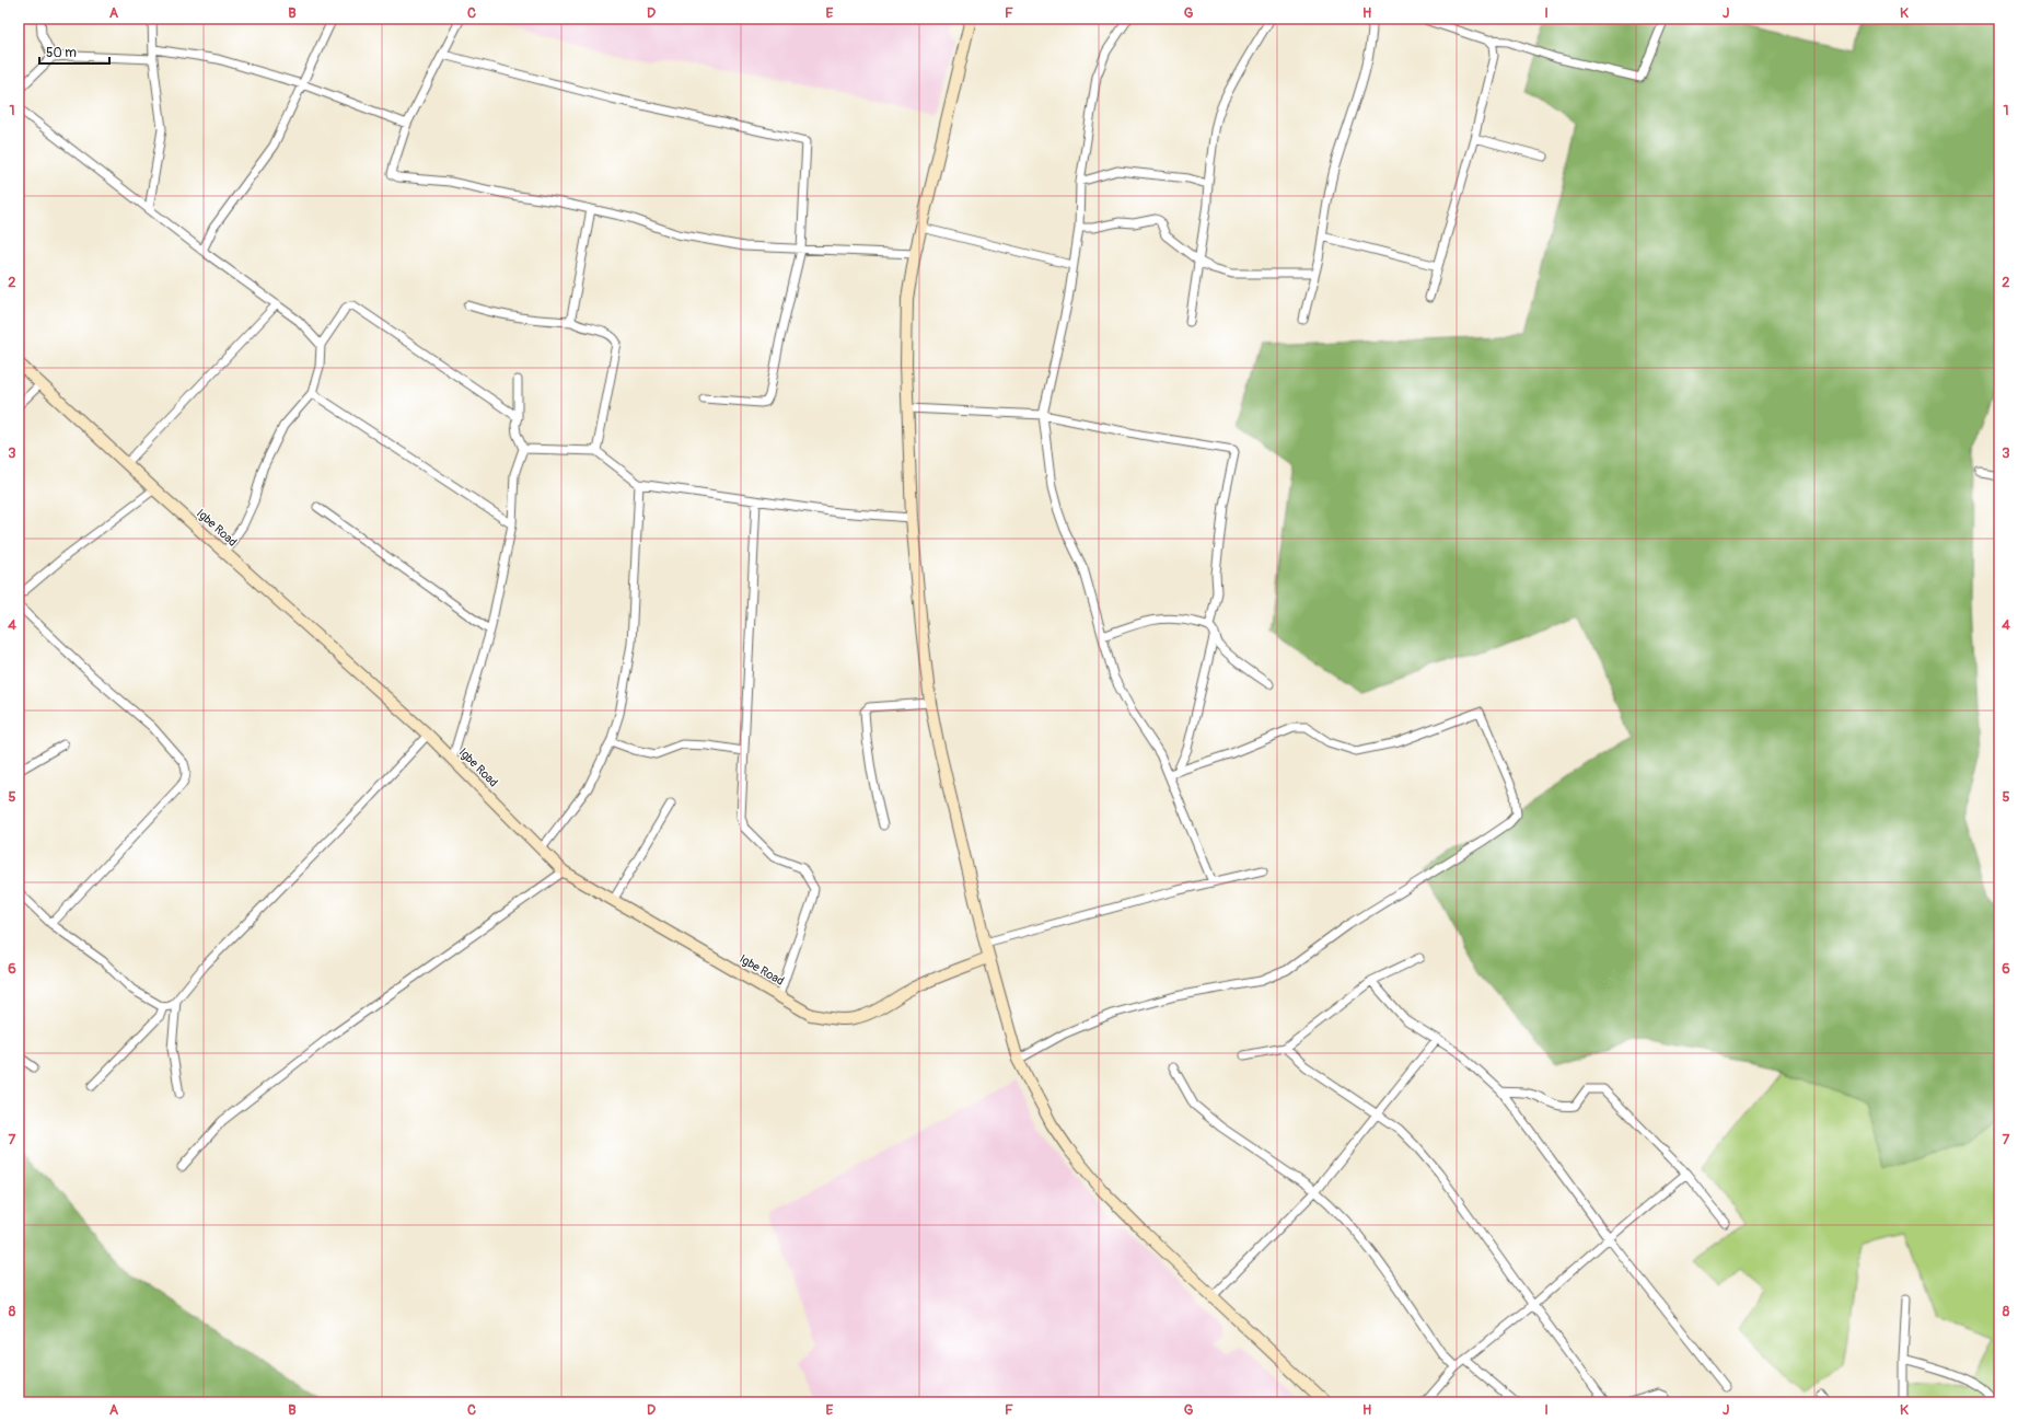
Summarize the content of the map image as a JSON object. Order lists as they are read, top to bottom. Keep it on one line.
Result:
{"streets":{"main road":["Igbe Road"]},"scale_bar":"50 m","grid":{"columns":["A","B","C","D","E","F","G","H","I","J","K"],"rows":["1","2","3","4","5","6","7","8"]}}
